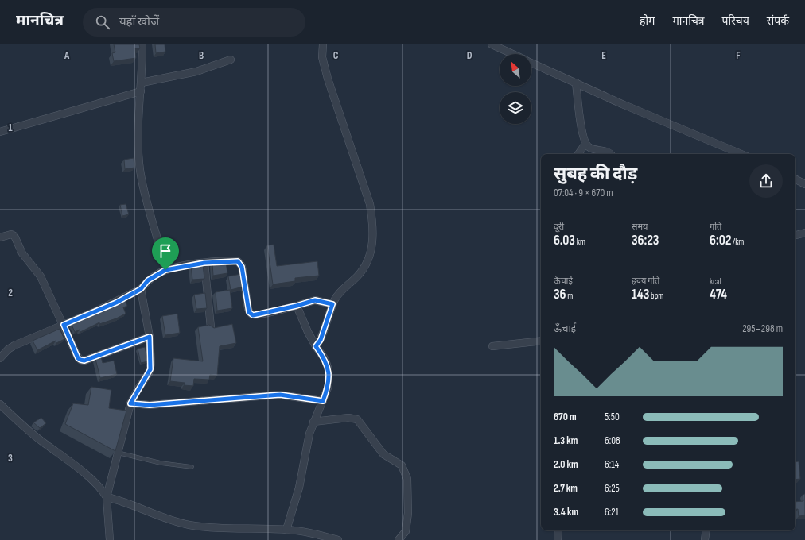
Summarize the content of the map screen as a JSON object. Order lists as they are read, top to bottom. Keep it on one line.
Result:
{"north":"top left","page":{"header":"मानचित्र","search":"यहाँ खोजें","nav":["होम","मानचित्र","परिचय","संपर्क"],"heading":["सुबह की दौड़","07:04 · 9 × 670 m"],"stats":[["दूरी","6.03 km"],["समय","36:23"],["गति","6:02 /km"],["ऊँचाई","36 m"],["हृदय गति","143 bpm"],["kcal","474"]],"chart":["ऊँचाई","295–298 m"],"list":[{"name":"670 m","note":"5:50"},{"name":"1.3 km","note":"6:08"},{"name":"2.0 km","note":"6:14"},{"name":"2.7 km","note":"6:25"},{"name":"3.4 km","note":"6:21"}]},"grid":{"columns":["A","B","C","D","E","F"],"rows":["1","2","3"]}}
